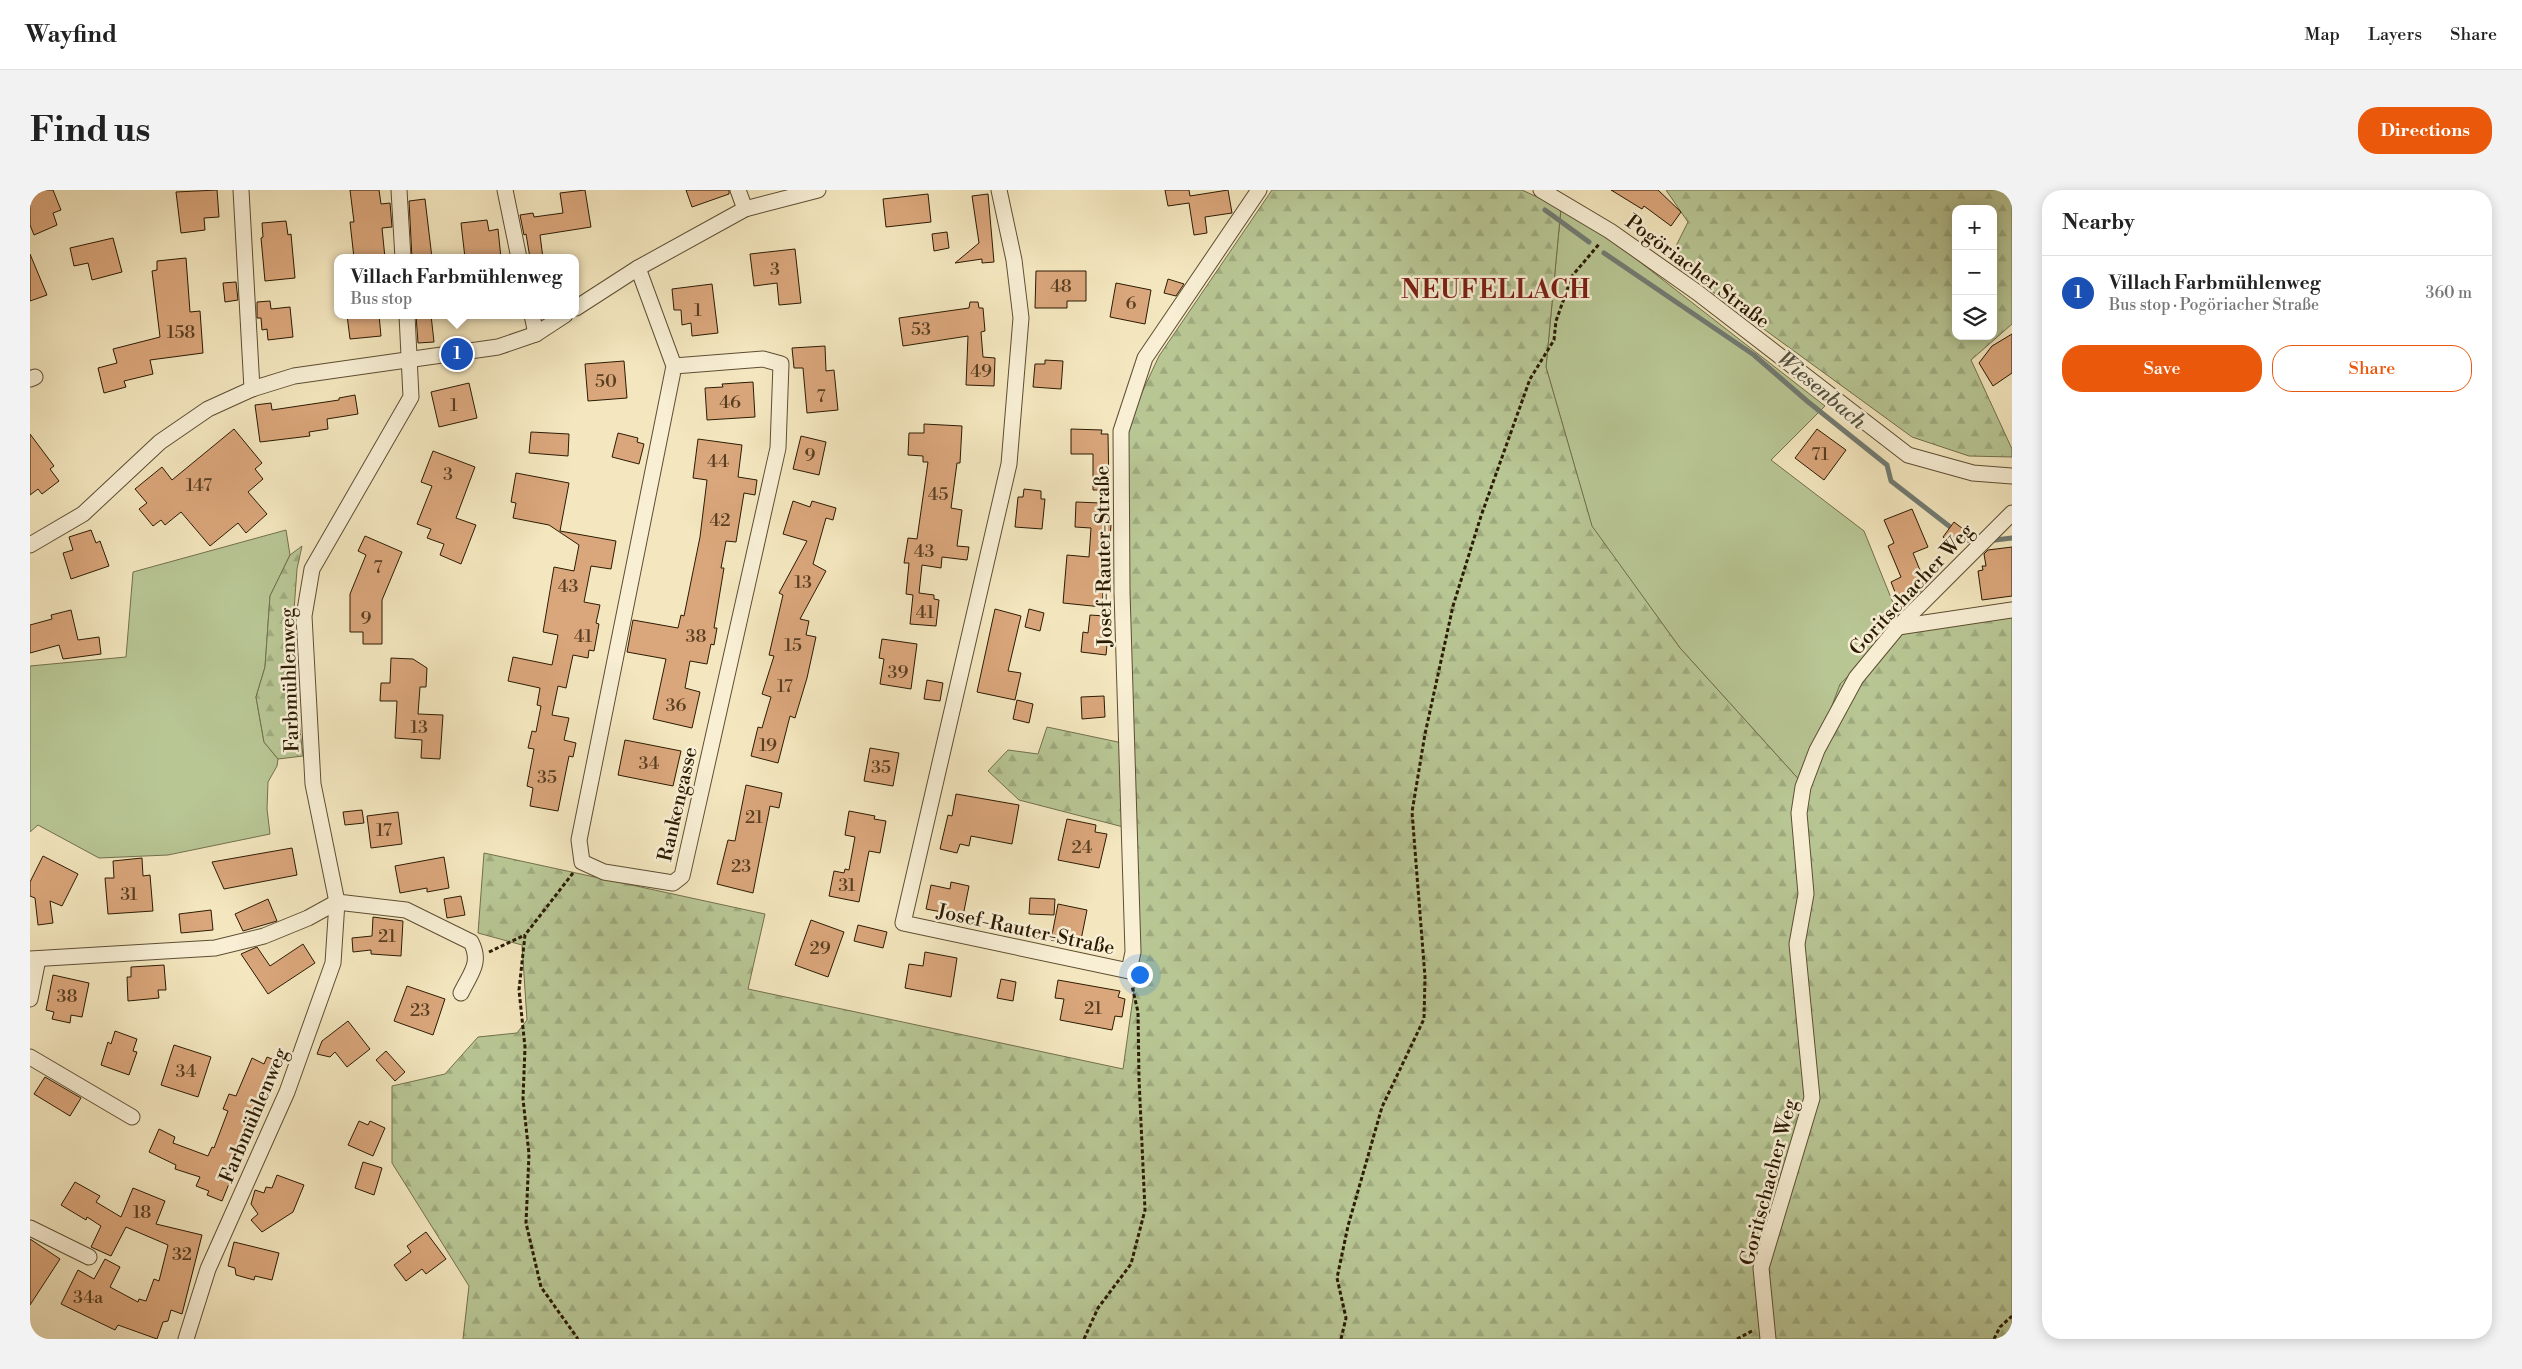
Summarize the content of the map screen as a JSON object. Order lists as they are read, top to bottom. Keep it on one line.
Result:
{"streets":{"street":["Pogöriacher Straße","Josef-Rauter-Straße","Goritschacher Weg","Farbmühlenweg","Rankengasse"]},"districts":["NEUFELLACH"],"water":["Wiesenbach"],"house_numbers":["3","48","6","1","53","158","49","50","7","46","1","71","9","44","3","147","45","42","43","7","13","43","41","9","41","38","15","39","17","36","13","19","34","35","35","21","17","24","23","31","31","21","29","38","21","23","34","18","32","34a"],"page":{"header":"Wayfind","nav":["Map","Layers","Share"],"buttons":["Directions",["Save","Share"]],"title":"Find us","heading":"Nearby","map_buttons":["+","−"],"popup":["Villach Farbmühlenweg","Bus stop"],"list":[{"mark":"1","name":"Villach Farbmühlenweg","note":"Bus stop · Pogöriacher Straße","value":"360 m"}],"pins":"1"}}
